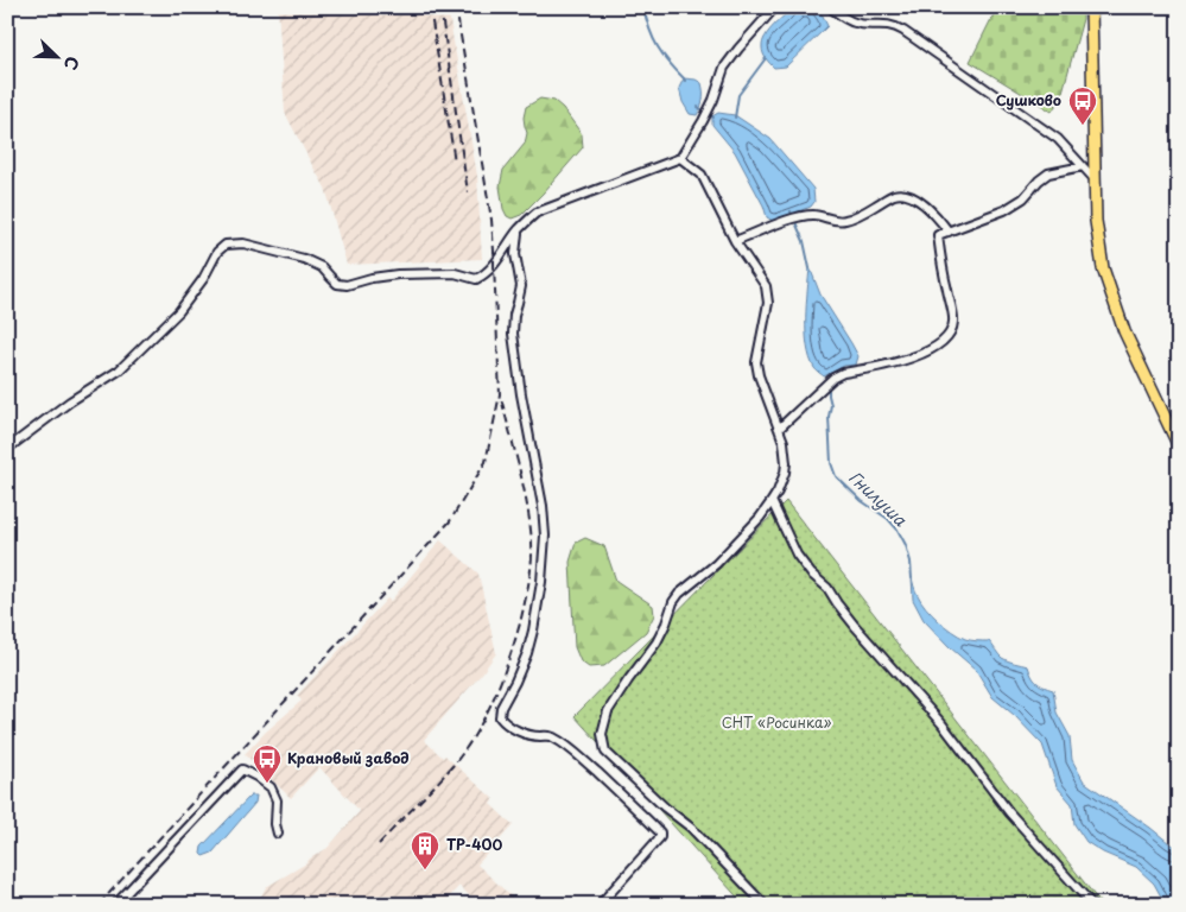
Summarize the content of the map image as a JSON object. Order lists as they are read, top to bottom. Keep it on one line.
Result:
{"water":["Гнилуша"],"parks":["СНТ «Росинка»"],"places":{"bus stop":["Сушково","Крановый завод"],"building":["ТР-400"]},"north":"bottom right"}
